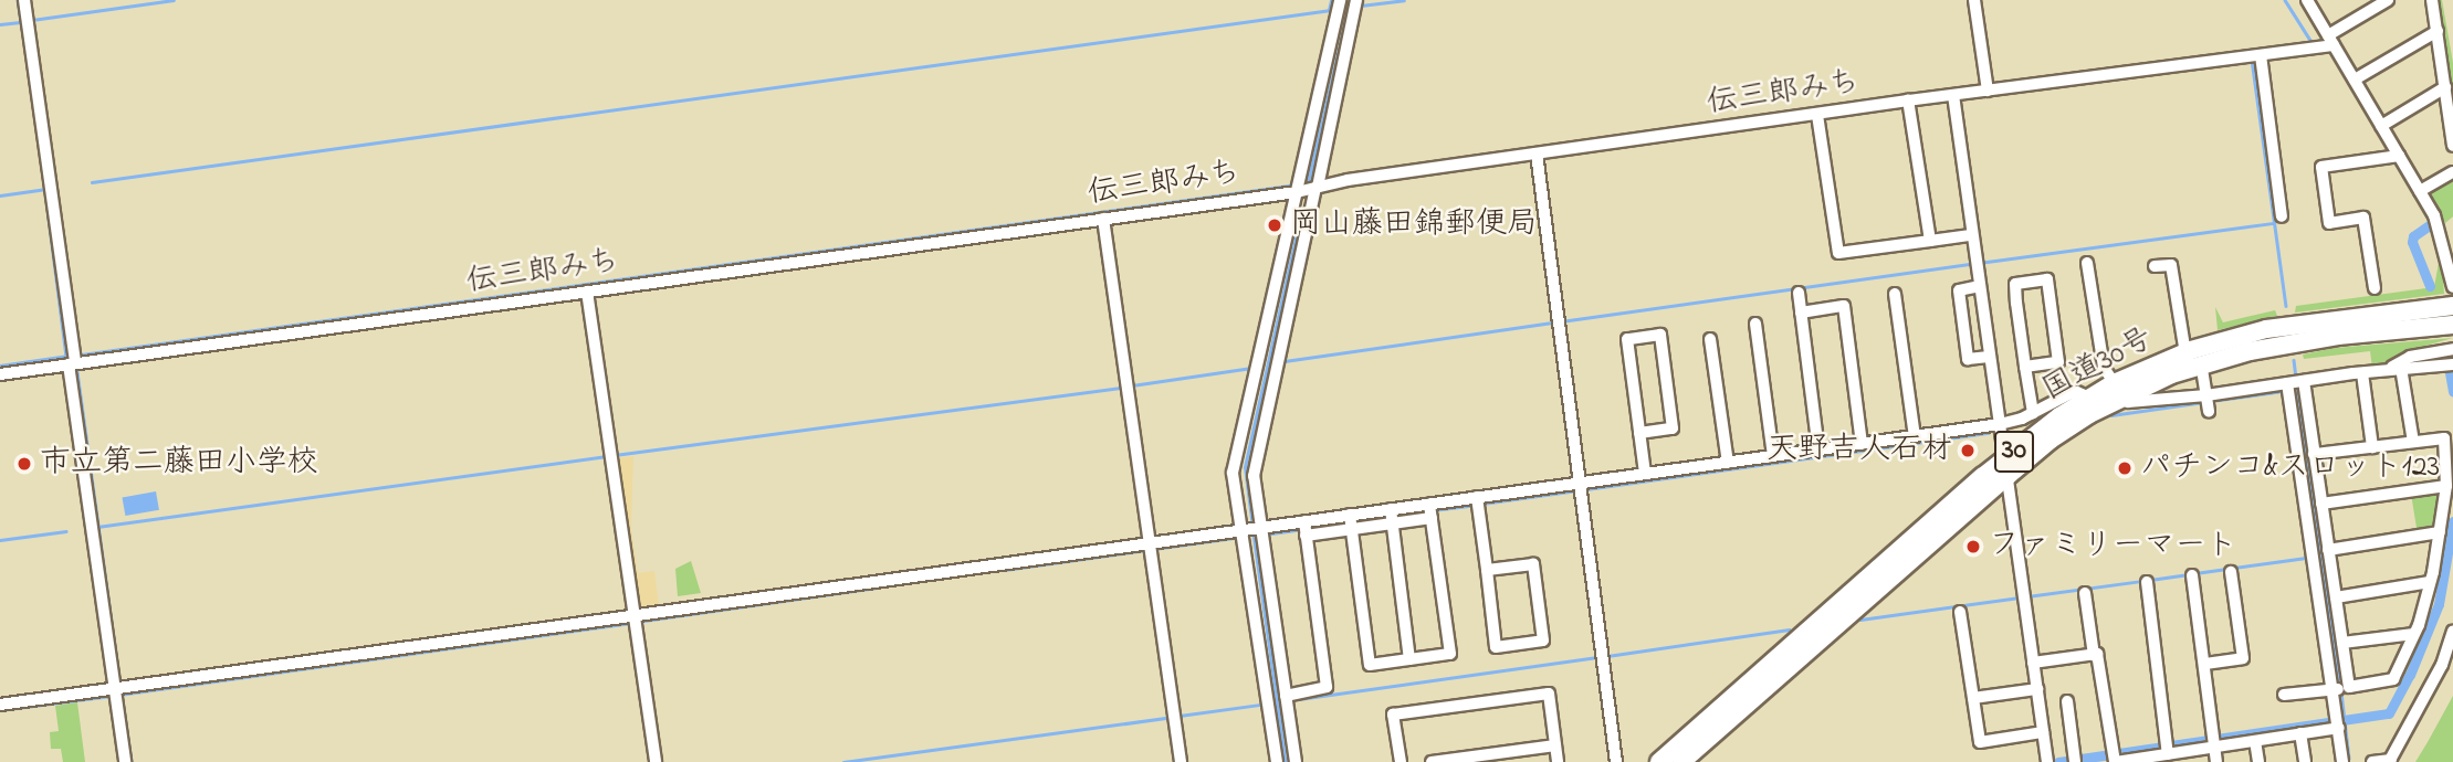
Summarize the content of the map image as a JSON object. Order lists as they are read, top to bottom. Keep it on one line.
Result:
{"streets":{"highway":["国道30号","30"],"street":["伝三郎みち"]},"places":["岡山藤田錦郵便局","天野吉人石材","市立第二藤田小学校","パチンコ&スロット123","ファミリーマート"]}
